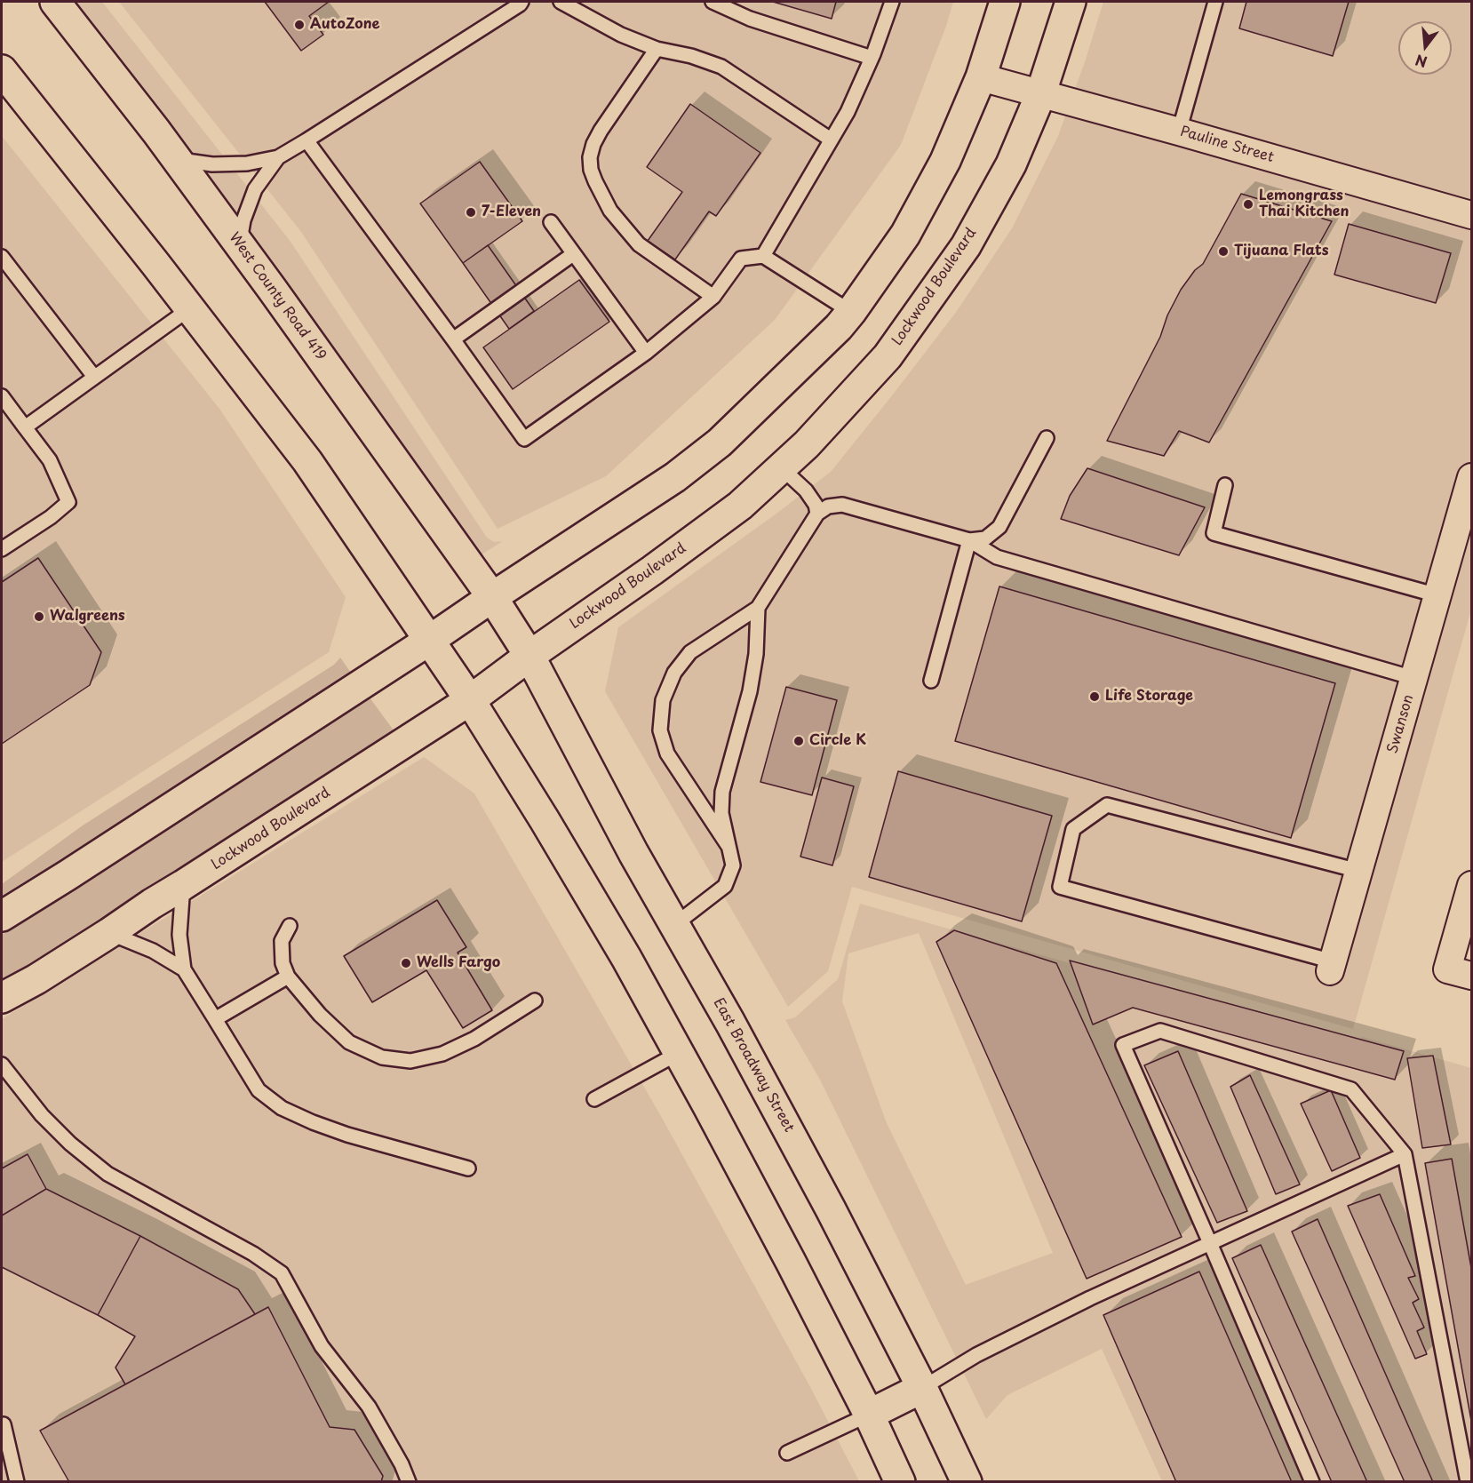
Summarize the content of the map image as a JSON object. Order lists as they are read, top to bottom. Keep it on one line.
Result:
{"streets":{"main road":["Lockwood Boulevard","West County Road 419","East Broadway Street"],"street":["Pauline Street","Swanson"]},"crossings":[["Pauline Street","Lockwood Boulevard"],["Lockwood Boulevard","West County Road 419"],["Lockwood Boulevard","East Broadway Street"],["West County Road 419","East Broadway Street"]],"places":["AutoZone","Lemongrass Thai Kitchen","7-Eleven","Tijuana Flats","Walgreens","Life Storage","Circle K","Wells Fargo"],"north":"bottom"}
